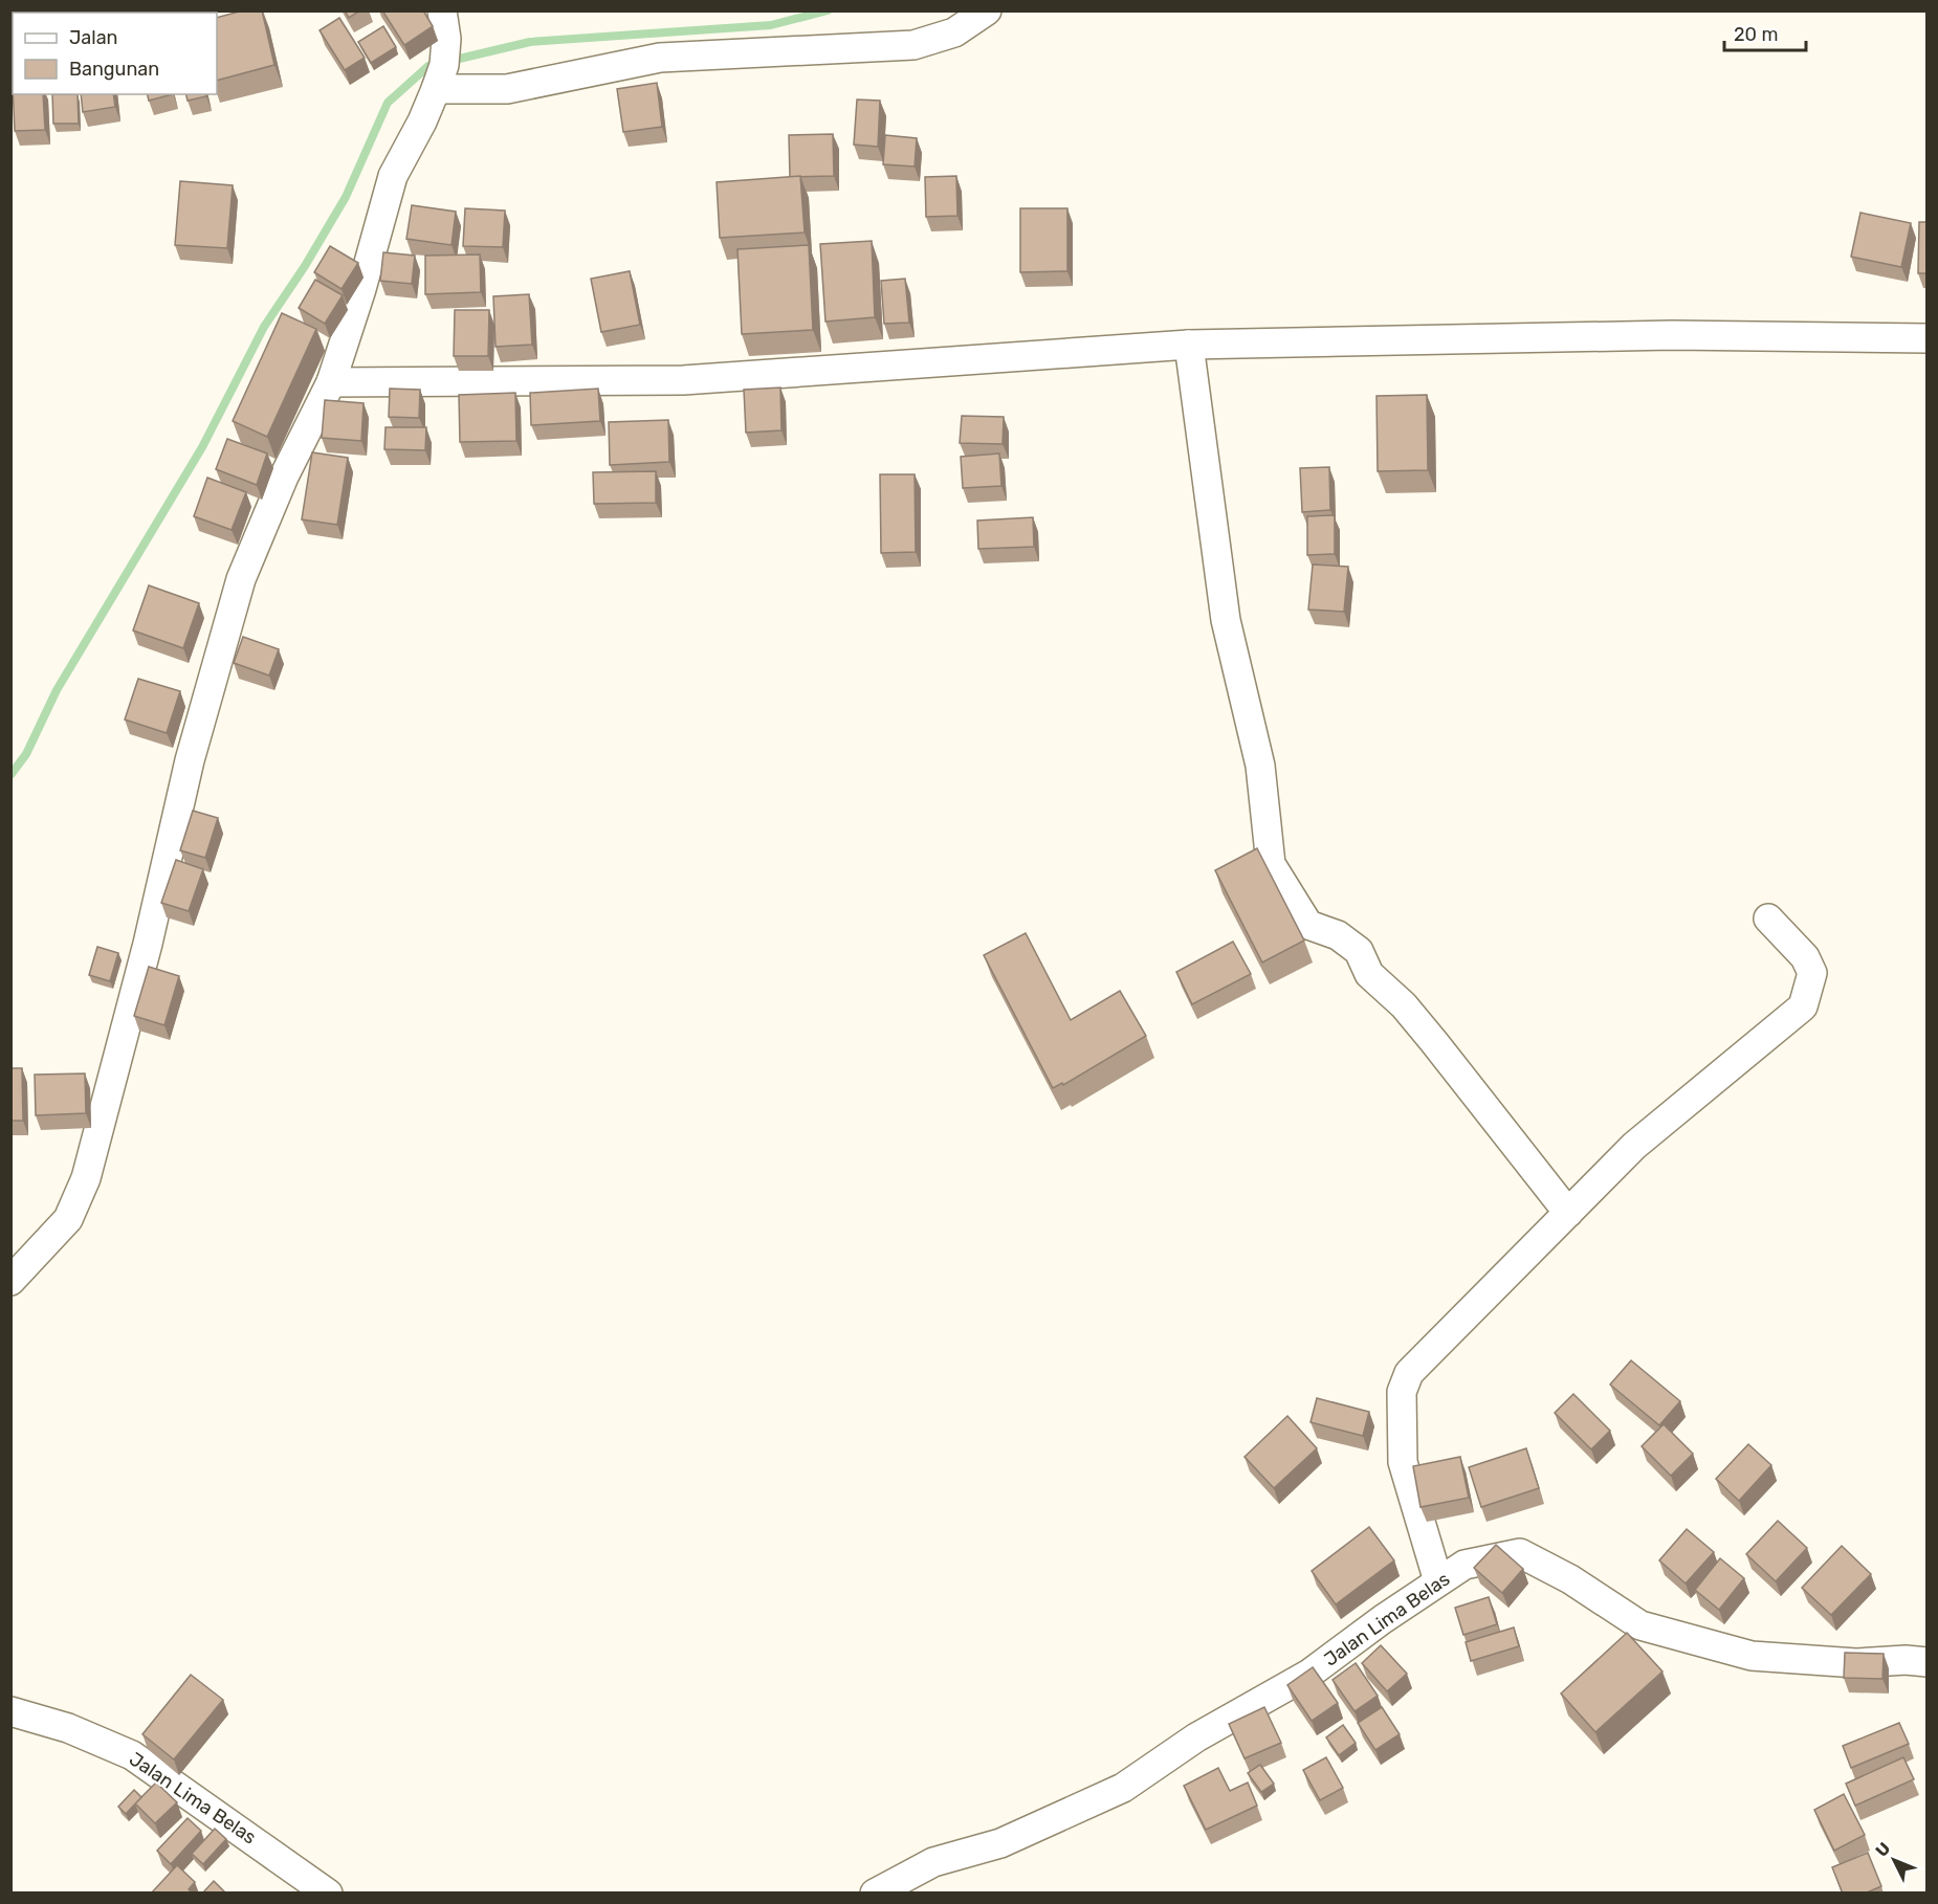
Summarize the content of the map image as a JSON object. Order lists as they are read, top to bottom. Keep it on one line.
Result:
{"streets":{"street":["Jalan Lima Belas"]},"legend":["Jalan","Bangunan"],"scale_bar":"20 m","north":"top left"}
